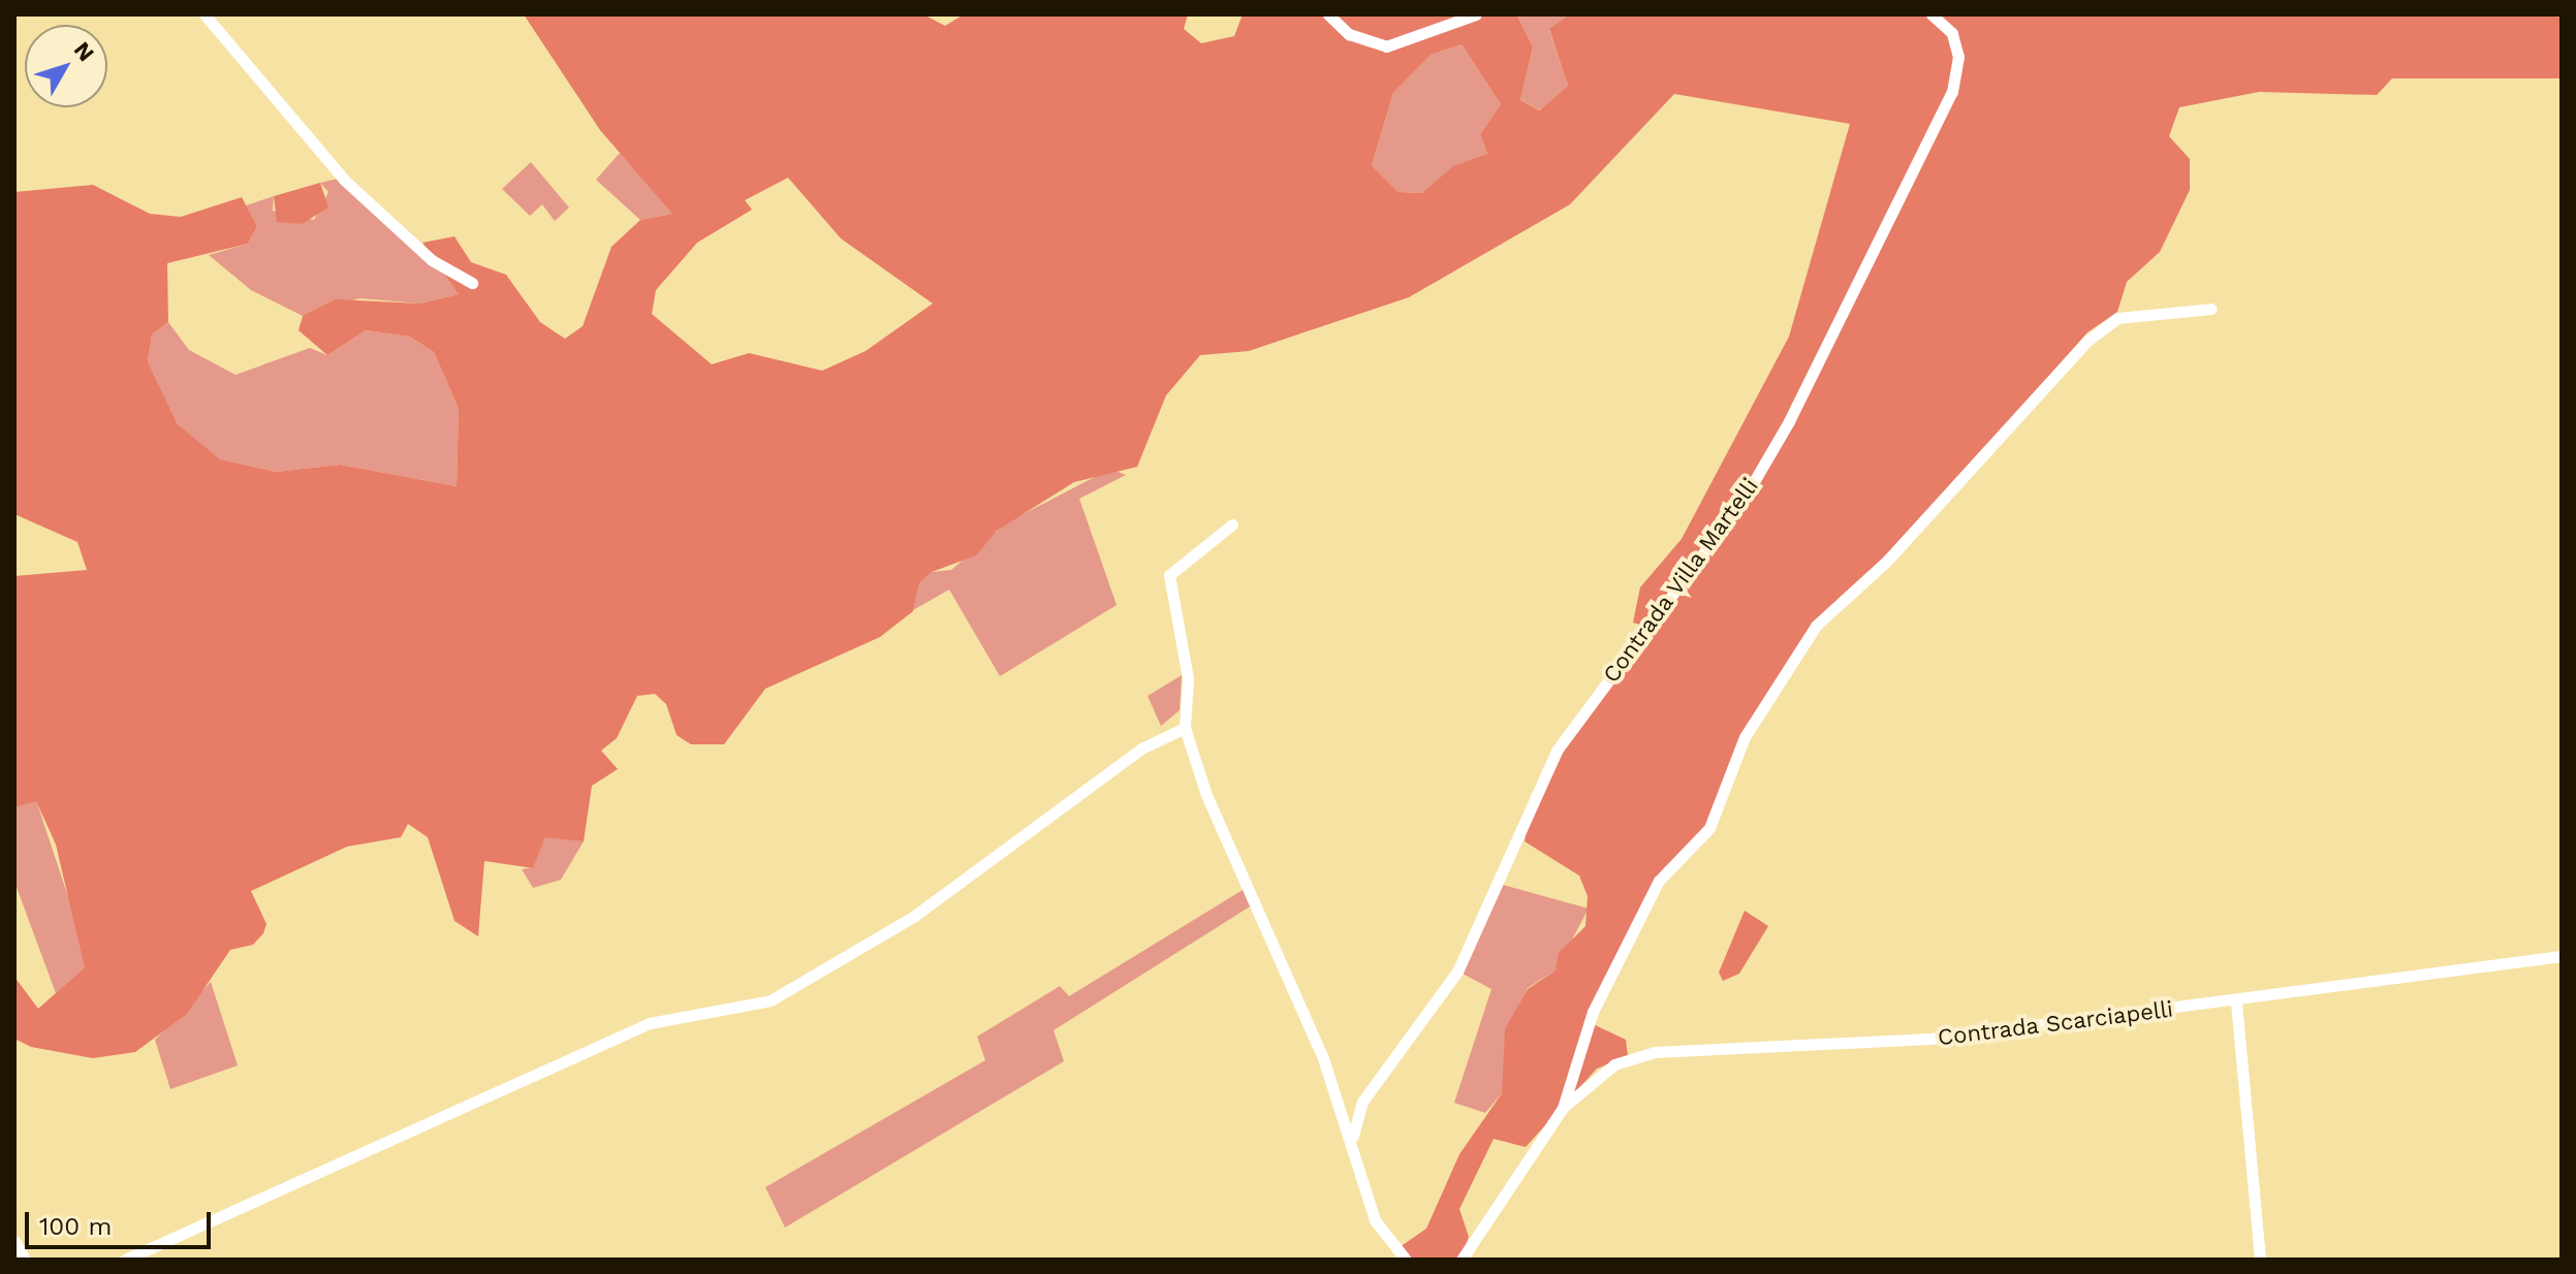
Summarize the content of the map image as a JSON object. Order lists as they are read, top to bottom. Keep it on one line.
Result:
{"streets":{"street":["Contrada Villa Martelli","Contrada Scarciapelli"]},"scale_bar":"100 m","north":"top right"}
